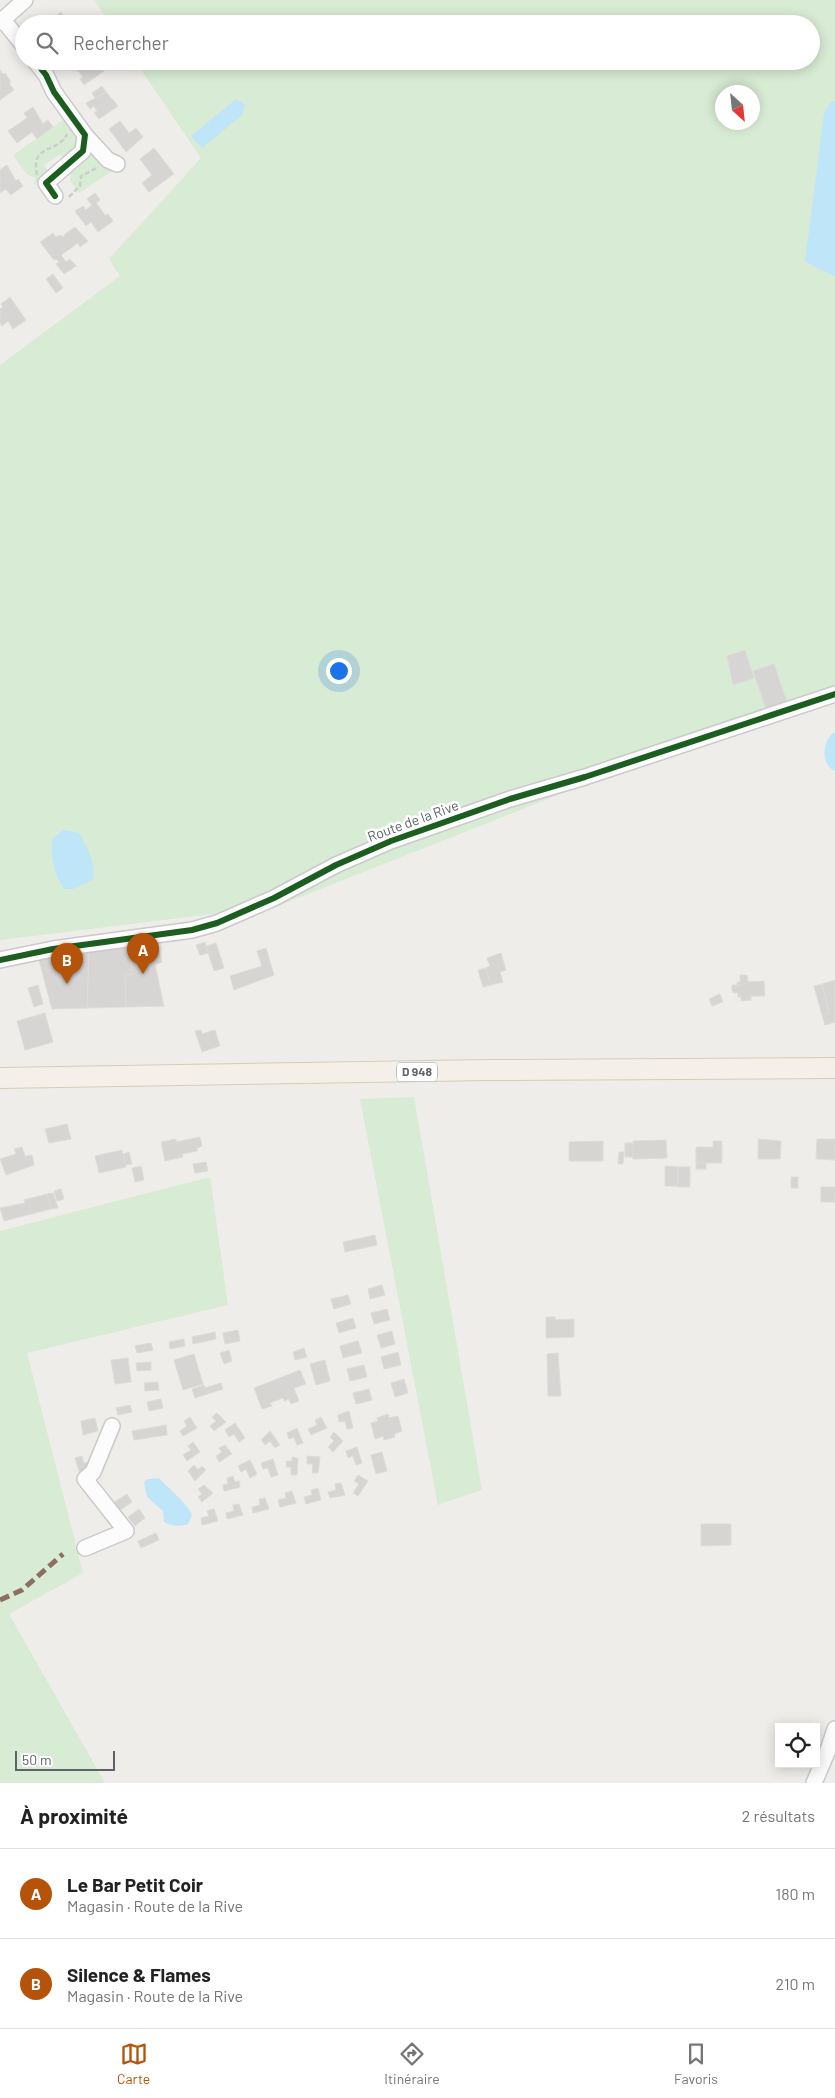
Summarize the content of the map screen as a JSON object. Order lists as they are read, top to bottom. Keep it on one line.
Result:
{"streets":{"main road":["D 948"],"street":["Route de la Rive"]},"scale_bar":"50 m","north":"bottom right","page":{"search":"Rechercher","pins":["A","B"],"scale":"50 m","heading":["À proximité","2 résultats"],"list":[{"mark":"A","name":"Le Bar Petit Coir","note":"Magasin · Route de la Rive","value":"180 m"},{"mark":"B","name":"Silence & Flames","note":"Magasin · Route de la Rive","value":"210 m"}],"nav":["Carte","Itinéraire","Favoris"]}}
